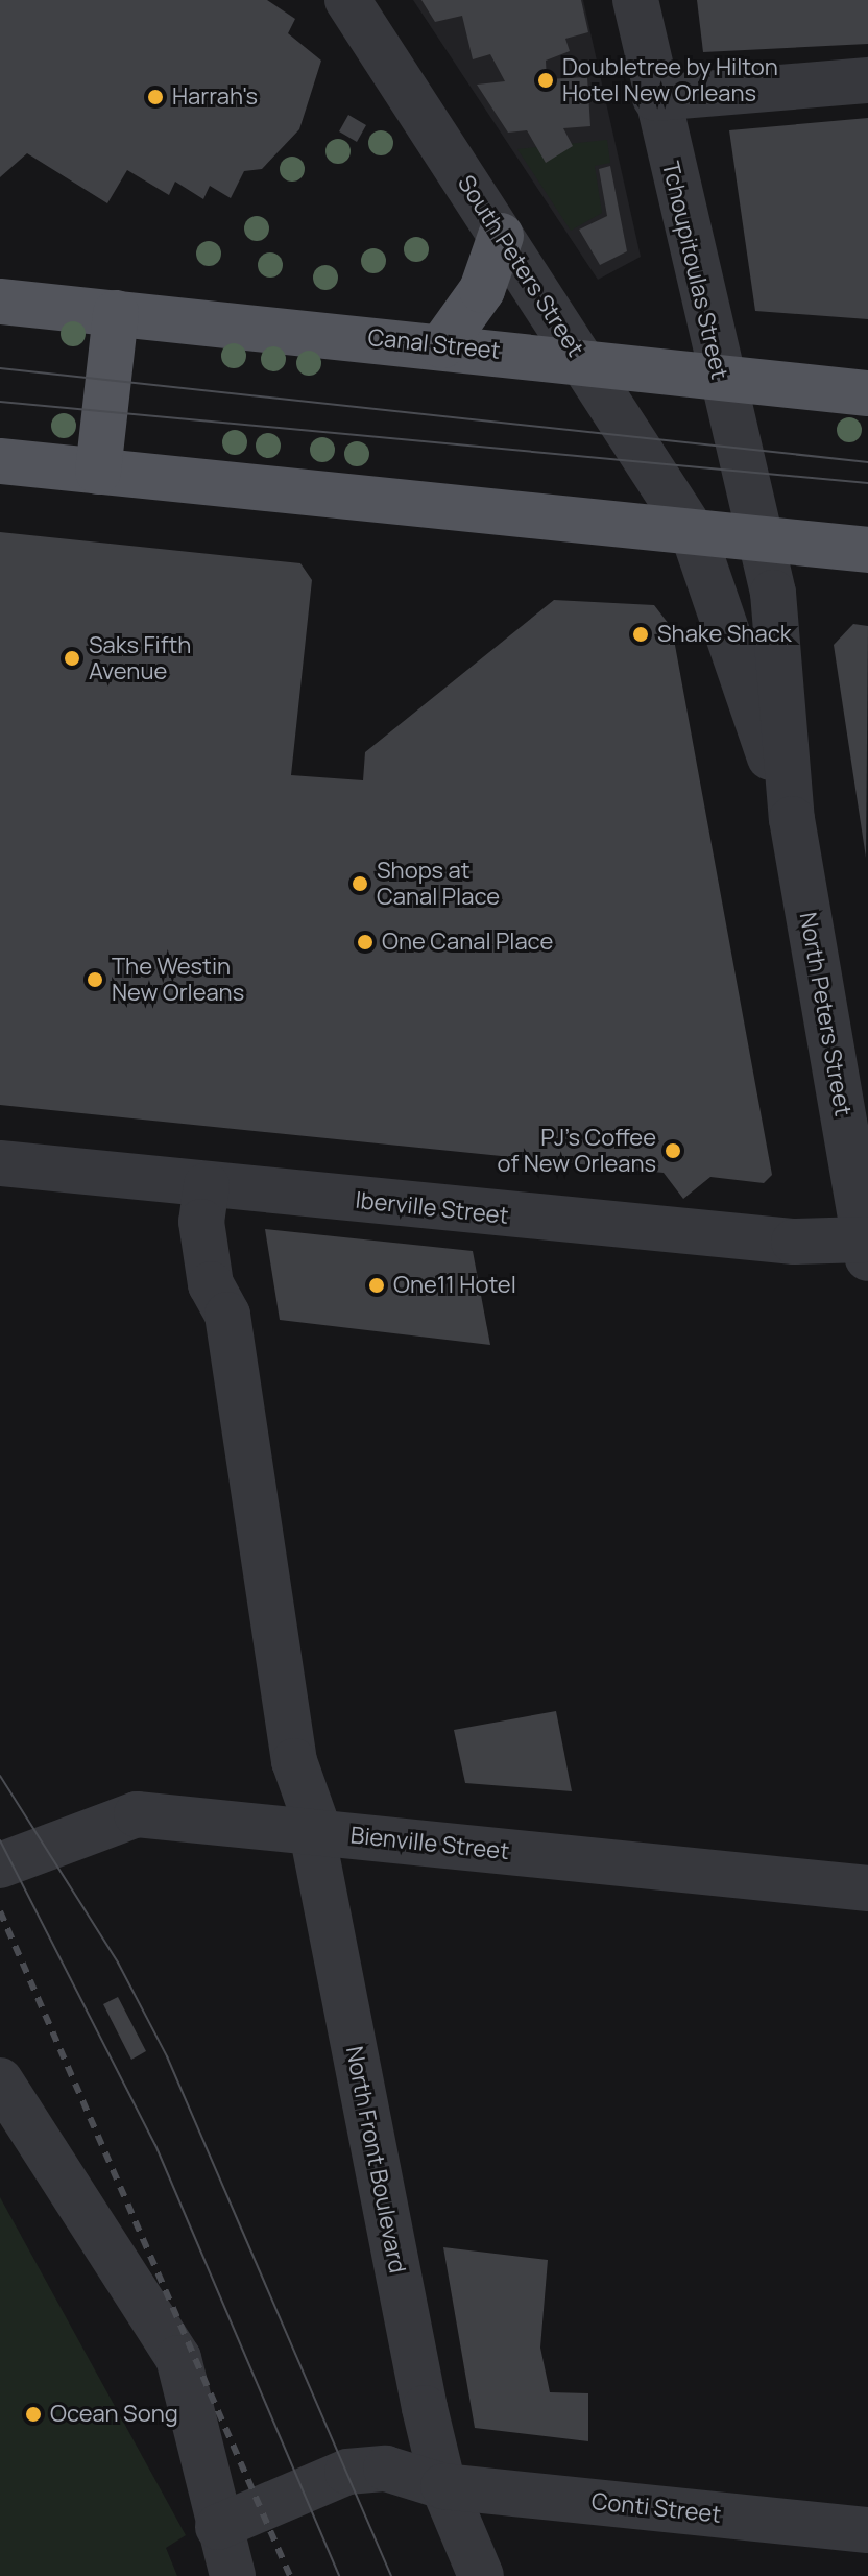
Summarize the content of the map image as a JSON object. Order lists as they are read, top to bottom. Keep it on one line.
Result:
{"streets":{"main road":["Canal Street"],"street":["South Peters Street","Tchoupitoulas Street","North Peters Street","Iberville Street","Bienville Street","North Front Boulevard","Conti Street"]},"crossings":[["South Peters Street","Canal Street"],["South Peters Street","North Peters Street"],["Tchoupitoulas Street","Canal Street"],["Tchoupitoulas Street","North Peters Street"],["North Peters Street","Iberville Street"],["Iberville Street","North Front Boulevard"],["Bienville Street","North Front Boulevard"],["North Front Boulevard","Conti Street"]],"places":["Doubletree by Hilton Hotel New Orleans","Harrah's","Shake Shack","Saks Fifth Avenue","Shops at Canal Place","One Canal Place","The Westin New Orleans","PJ's Coffee of New Orleans","One11 Hotel","Ocean Song"]}
